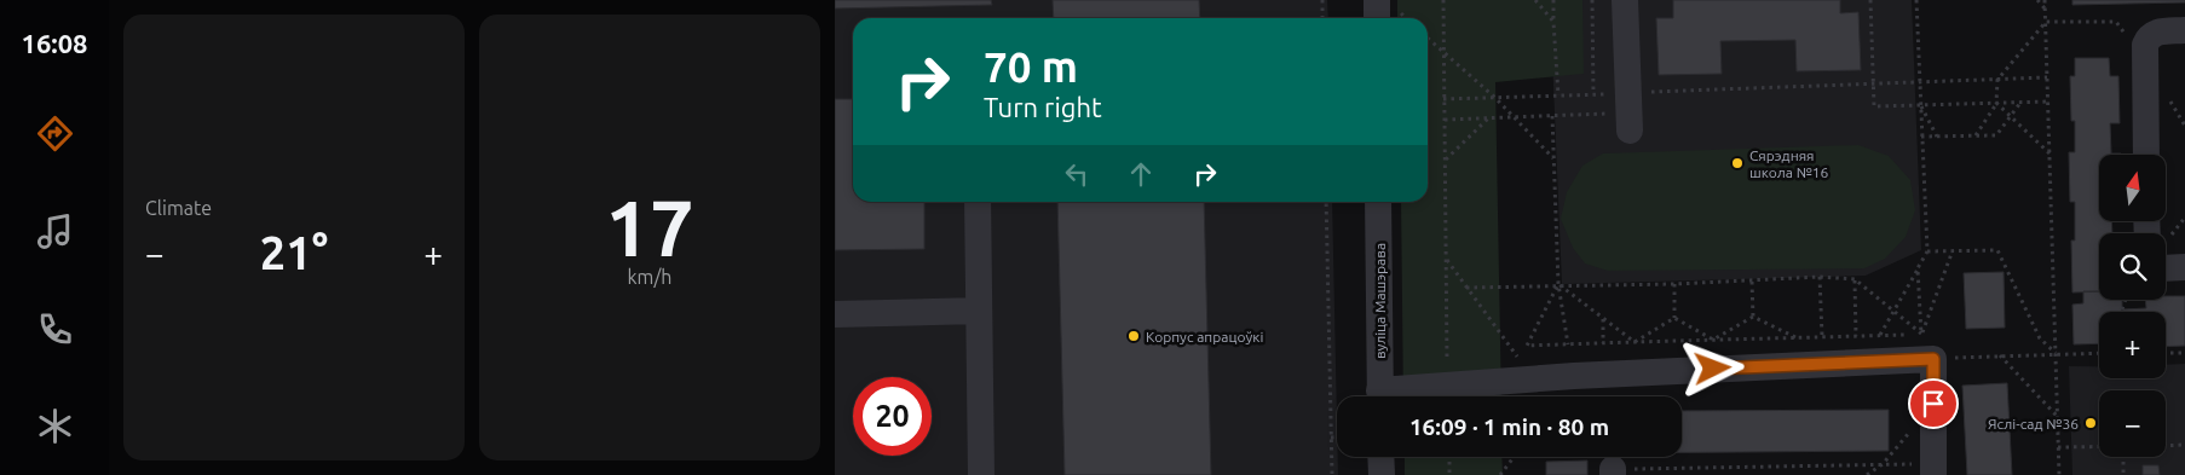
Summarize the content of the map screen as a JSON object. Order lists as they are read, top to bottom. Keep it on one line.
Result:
{"streets":{"street":["вуліца Машэрава"]},"places":["Сярэдняя школа №16","Корпус апрацоўкі","Яслі-сад №36"],"north":"top","page":{"tabs":"16:08","tile":["Climate",["17","km/h"]],"turn":["70 m","Turn right"],"map_buttons":["+","−"],"heat":["−","21°","+"],"limit":"20","trip":"16:09 · 1 min · 80 m"}}
